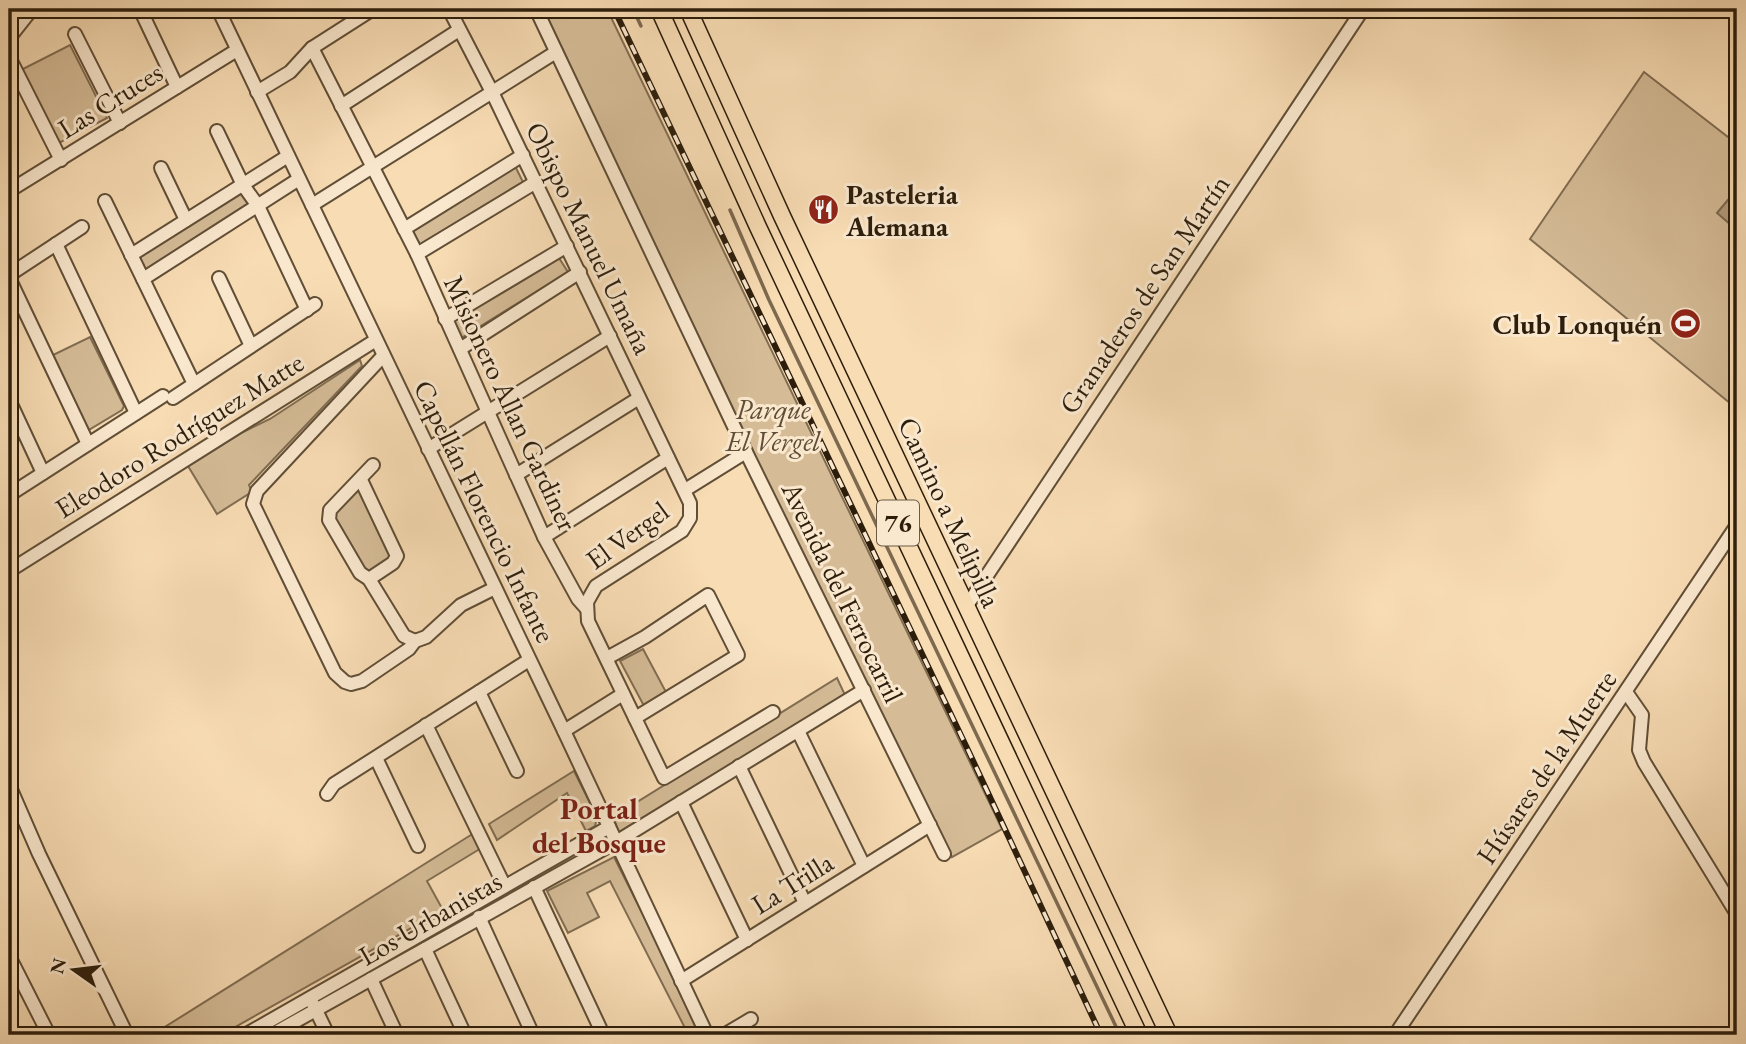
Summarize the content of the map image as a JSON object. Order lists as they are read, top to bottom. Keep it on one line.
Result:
{"streets":{"main road":["Camino a Melipilla","76"],"street":["Las Cruces","Obispo Manuel Umaña","Granaderos de San Martín","Misionero Allan Gardiner","Eleodoro Rodríguez Matte","Capellán Florencio Infante","El Vergel","Avenida del Ferrocarril","Húsares de la Muerte","La Trilla","Los Urbanistas"]},"crossings":[["Las Cruces","Capellán Florencio Infante"],["Obispo Manuel Umaña","El Vergel"],["Granaderos de San Martín","Camino a Melipilla"],["Misionero Allan Gardiner","El Vergel"],["Eleodoro Rodríguez Matte","Capellán Florencio Infante"],["Capellán Florencio Infante","La Trilla"],["Capellán Florencio Infante","Los Urbanistas"],["El Vergel","Avenida del Ferrocarril"],["Avenida del Ferrocarril","La Trilla"],["Avenida del Ferrocarril","Los Urbanistas"]],"districts":["Portal del Bosque"],"parks":["Parque El Vergel"],"places":{"restaurant":["Pasteleria Alemana"],"sports":["Club Lonquén"]},"north":"left"}
